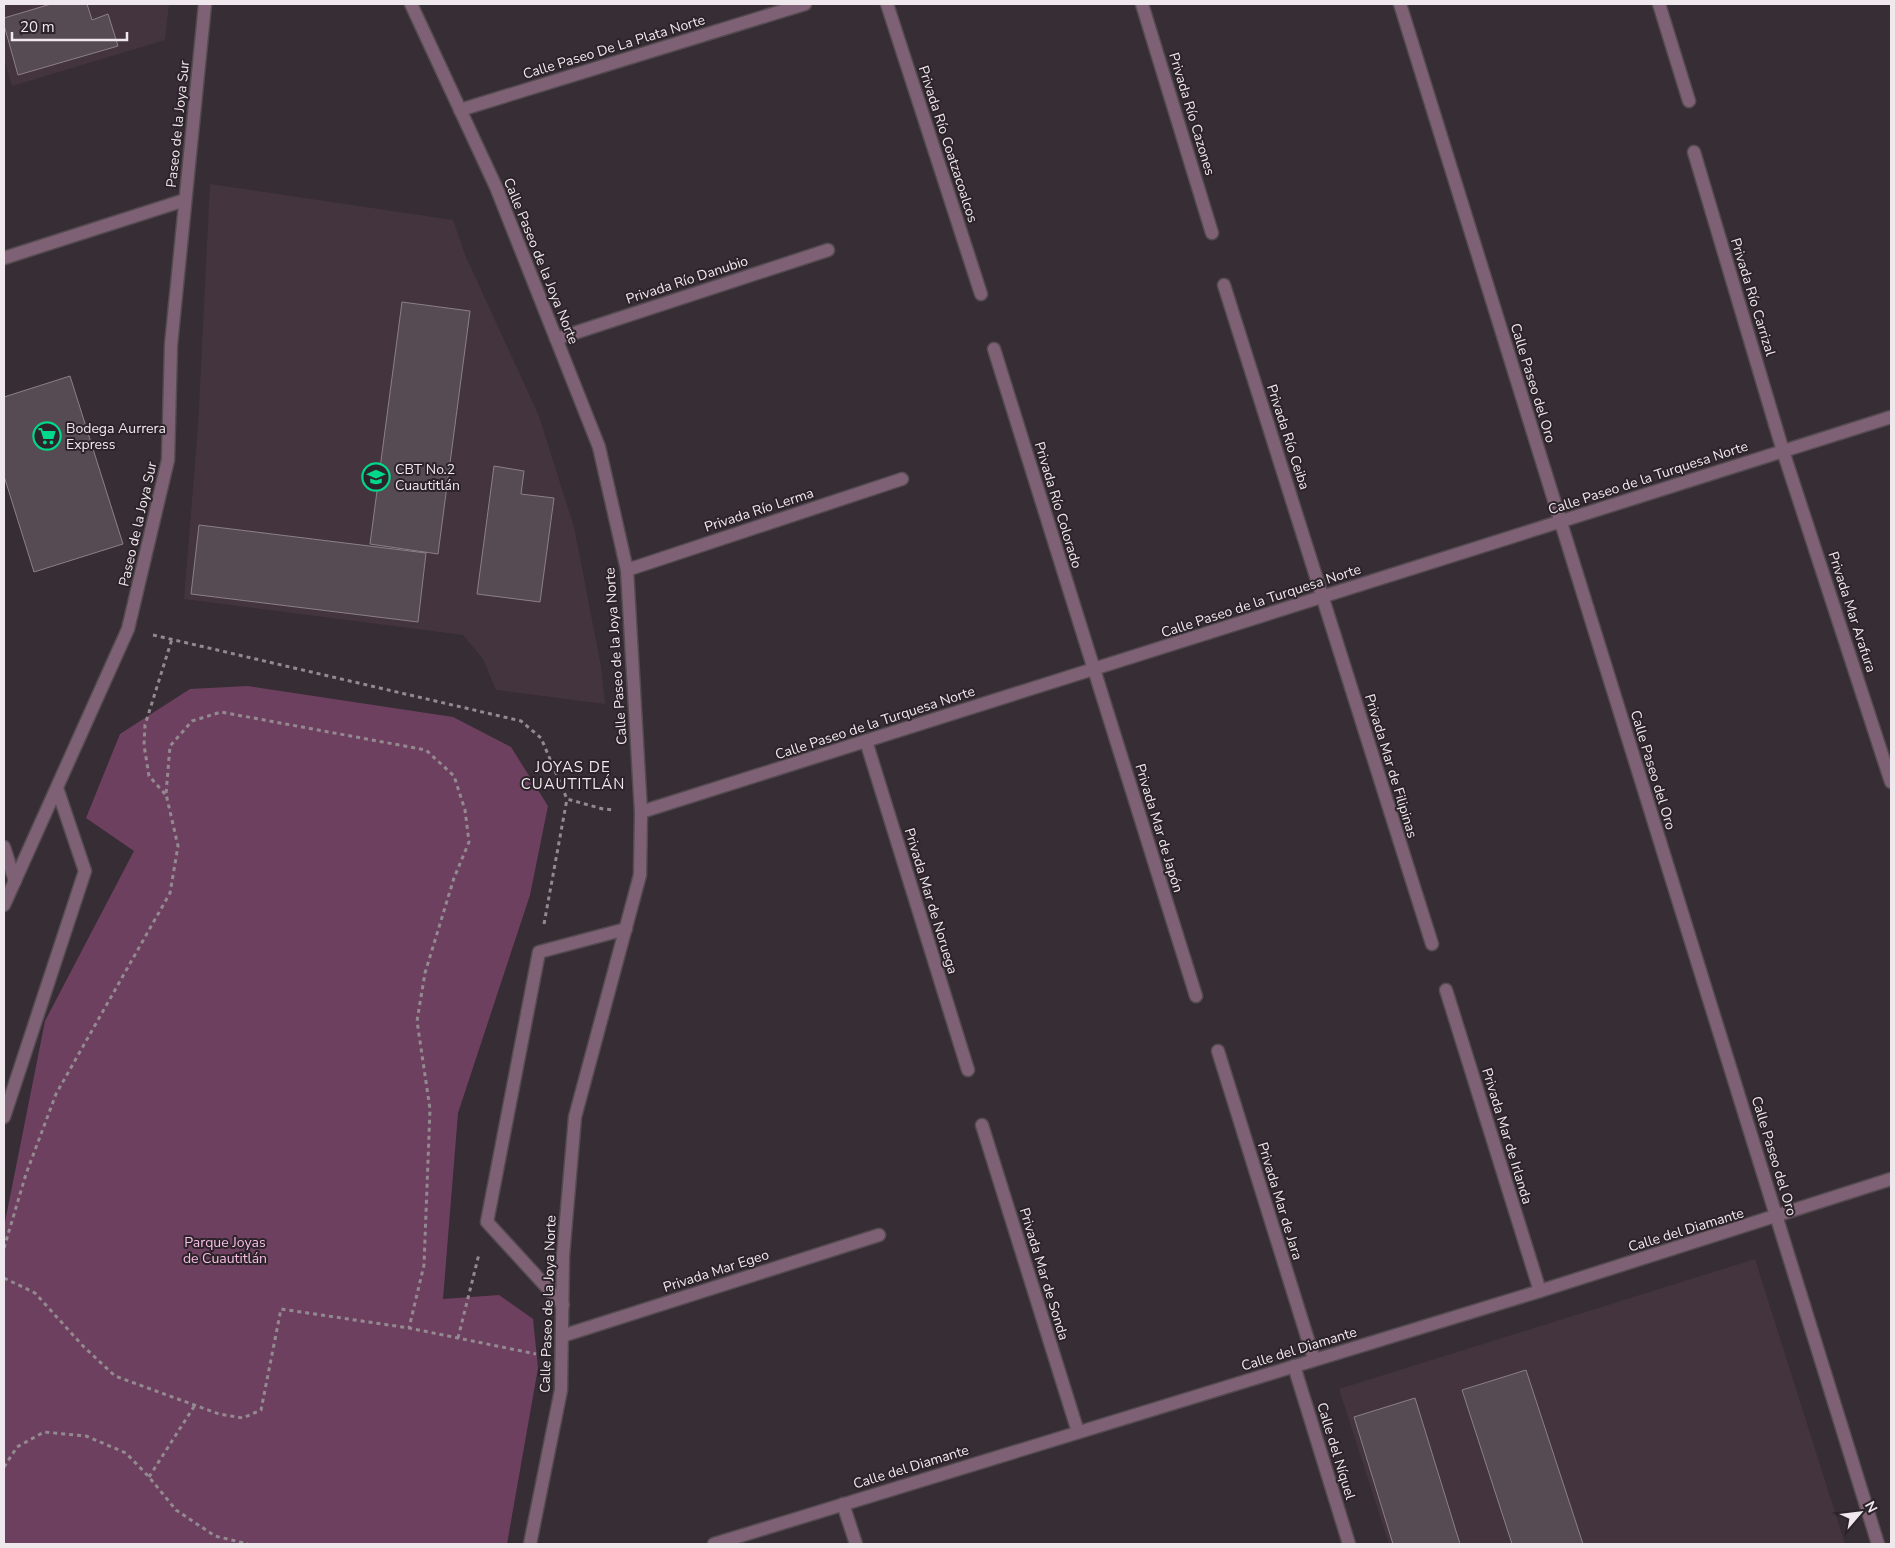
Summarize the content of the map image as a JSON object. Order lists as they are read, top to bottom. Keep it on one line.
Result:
{"streets":{"street":["Calle Paseo De La Plata Norte","Privada Río Cazones","Paseo de la Joya Sur","Privada Río Coatzacoalcos","Calle Paseo de la Joya Norte","Privada Río Danubio","Privada Río Carrizal","Calle Paseo del Oro","Privada Río Ceiba","Calle Paseo de la Turquesa Norte","Privada Río Colorado","Privada Río Lerma","Privada Mar Arafura","Privada Mar de Filipinas","Privada Mar de Japón","Privada Mar de Noruega","Privada Mar de Irlanda","Privada Mar de Jara","Calle del Diamante","Privada Mar Egeo","Privada Mar de Sonda","Calle del Níquel"]},"crossings":[["Calle Paseo De La Plata Norte","Calle Paseo de la Joya Norte"],["Calle Paseo de la Joya Norte","Privada Río Danubio"],["Calle Paseo de la Joya Norte","Calle Paseo de la Turquesa Norte"],["Calle Paseo de la Joya Norte","Privada Río Lerma"],["Calle Paseo de la Joya Norte","Privada Mar Egeo"],["Privada Río Carrizal","Calle Paseo de la Turquesa Norte"],["Privada Río Carrizal","Privada Mar Arafura"],["Calle Paseo del Oro","Calle Paseo de la Turquesa Norte"],["Calle Paseo del Oro","Calle del Diamante"],["Privada Río Ceiba","Calle Paseo de la Turquesa Norte"],["Privada Río Ceiba","Privada Mar de Filipinas"],["Calle Paseo de la Turquesa Norte","Privada Río Colorado"],["Calle Paseo de la Turquesa Norte","Privada Mar Arafura"],["Calle Paseo de la Turquesa Norte","Privada Mar de Filipinas"],["Calle Paseo de la Turquesa Norte","Privada Mar de Japón"],["Calle Paseo de la Turquesa Norte","Privada Mar de Noruega"],["Privada Río Colorado","Privada Mar de Japón"],["Privada Mar de Irlanda","Calle del Diamante"],["Privada Mar de Jara","Calle del Diamante"],["Calle del Diamante","Privada Mar de Sonda"],["Calle del Diamante","Calle del Níquel"]],"districts":["JOYAS DE CUAUTITLÁN"],"parks":["Parque Joyas de Cuautitlán"],"places":{"supermarket":["Bodega Aurrera Express"],"school or university":["CBT No.2 Cuautitlán"]},"scale_bar":"20 m","north":"top right"}
